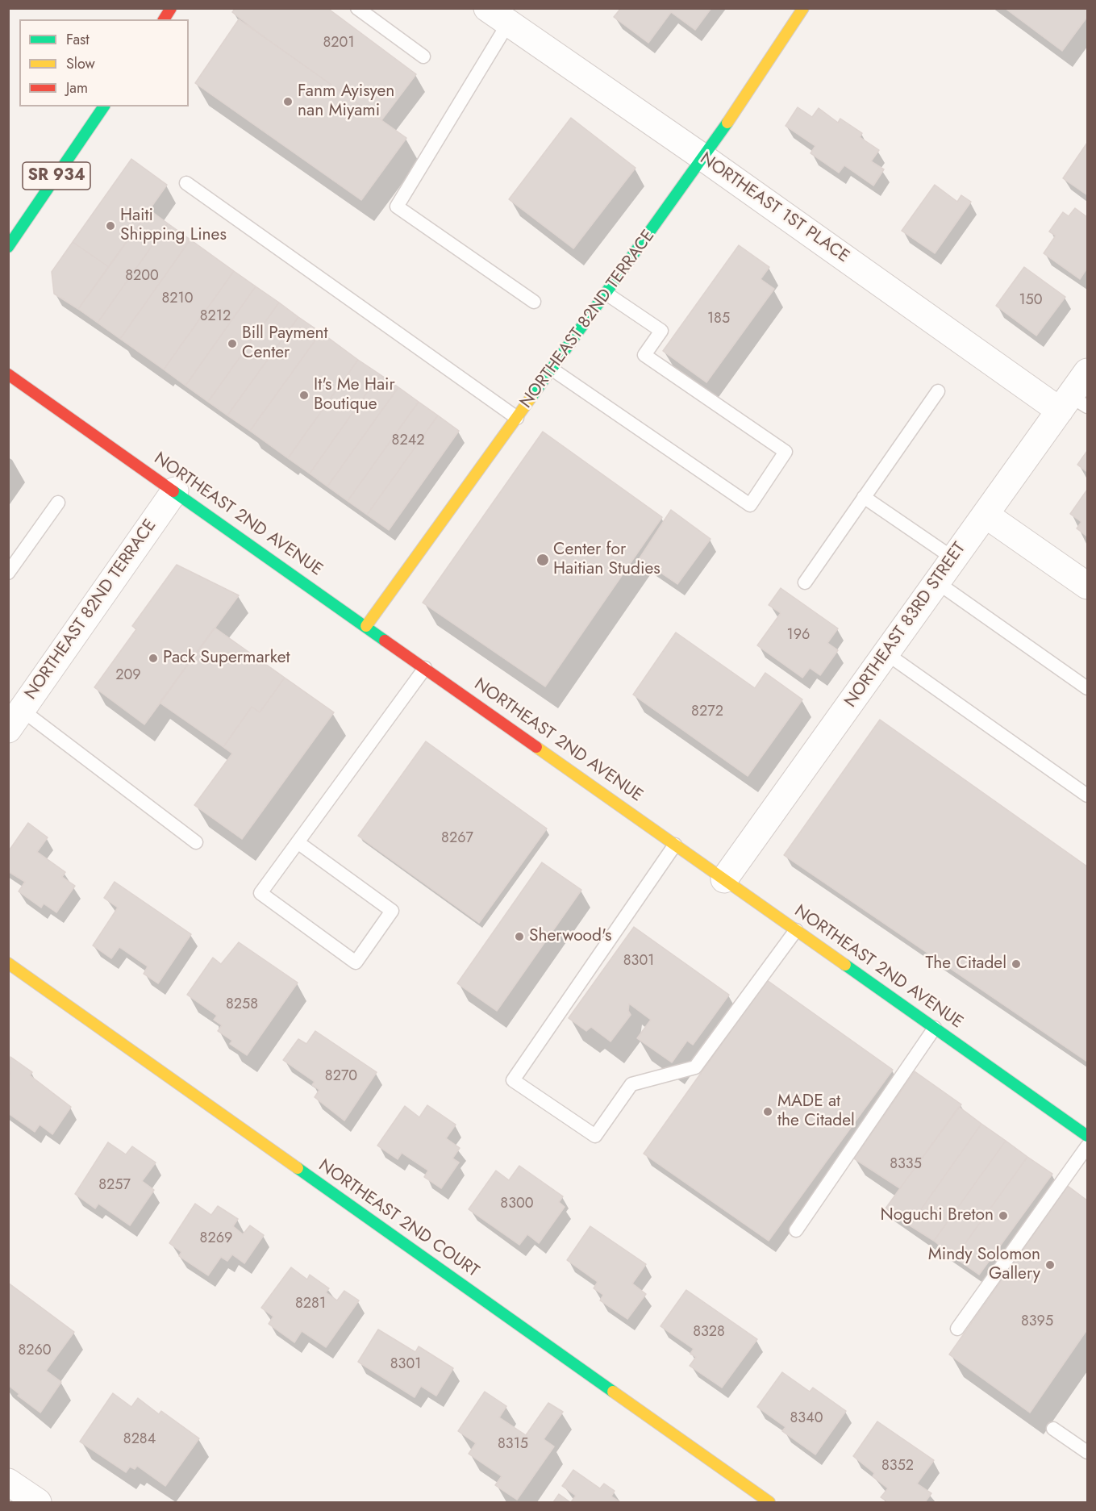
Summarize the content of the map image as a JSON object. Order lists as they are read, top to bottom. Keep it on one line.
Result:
{"streets":{"street":["SR 934","NORTHEAST 1ST PLACE","NORTHEAST 82ND TERRACE","NORTHEAST 2ND AVENUE","NORTHEAST 83RD STREET","NORTHEAST 2ND COURT"]},"crossings":[["NORTHEAST 1ST PLACE","NORTHEAST 82ND TERRACE"],["NORTHEAST 1ST PLACE","NORTHEAST 83RD STREET"],["NORTHEAST 82ND TERRACE","NORTHEAST 2ND AVENUE"],["NORTHEAST 2ND AVENUE","NORTHEAST 83RD STREET"]],"places":["Fanm Ayisyen nan Miyami","Haiti Shipping Lines","Bill Payment Center","It's Me Hair Boutique","Center for Haitian Studies","Pack Supermarket","Sherwood's","The Citadel","MADE at the Citadel","Noguchi Breton","Mindy Solomon Gallery"],"house_numbers":["8201","8200","8210","150","8212","185","8242","196","209","8272","8267","8301","8258","8270","8335","8257","8300","8269","8281","8395","8328","8260","8301","8340","8284","8315","8352"],"legend":["Fast","Slow","Jam"]}
